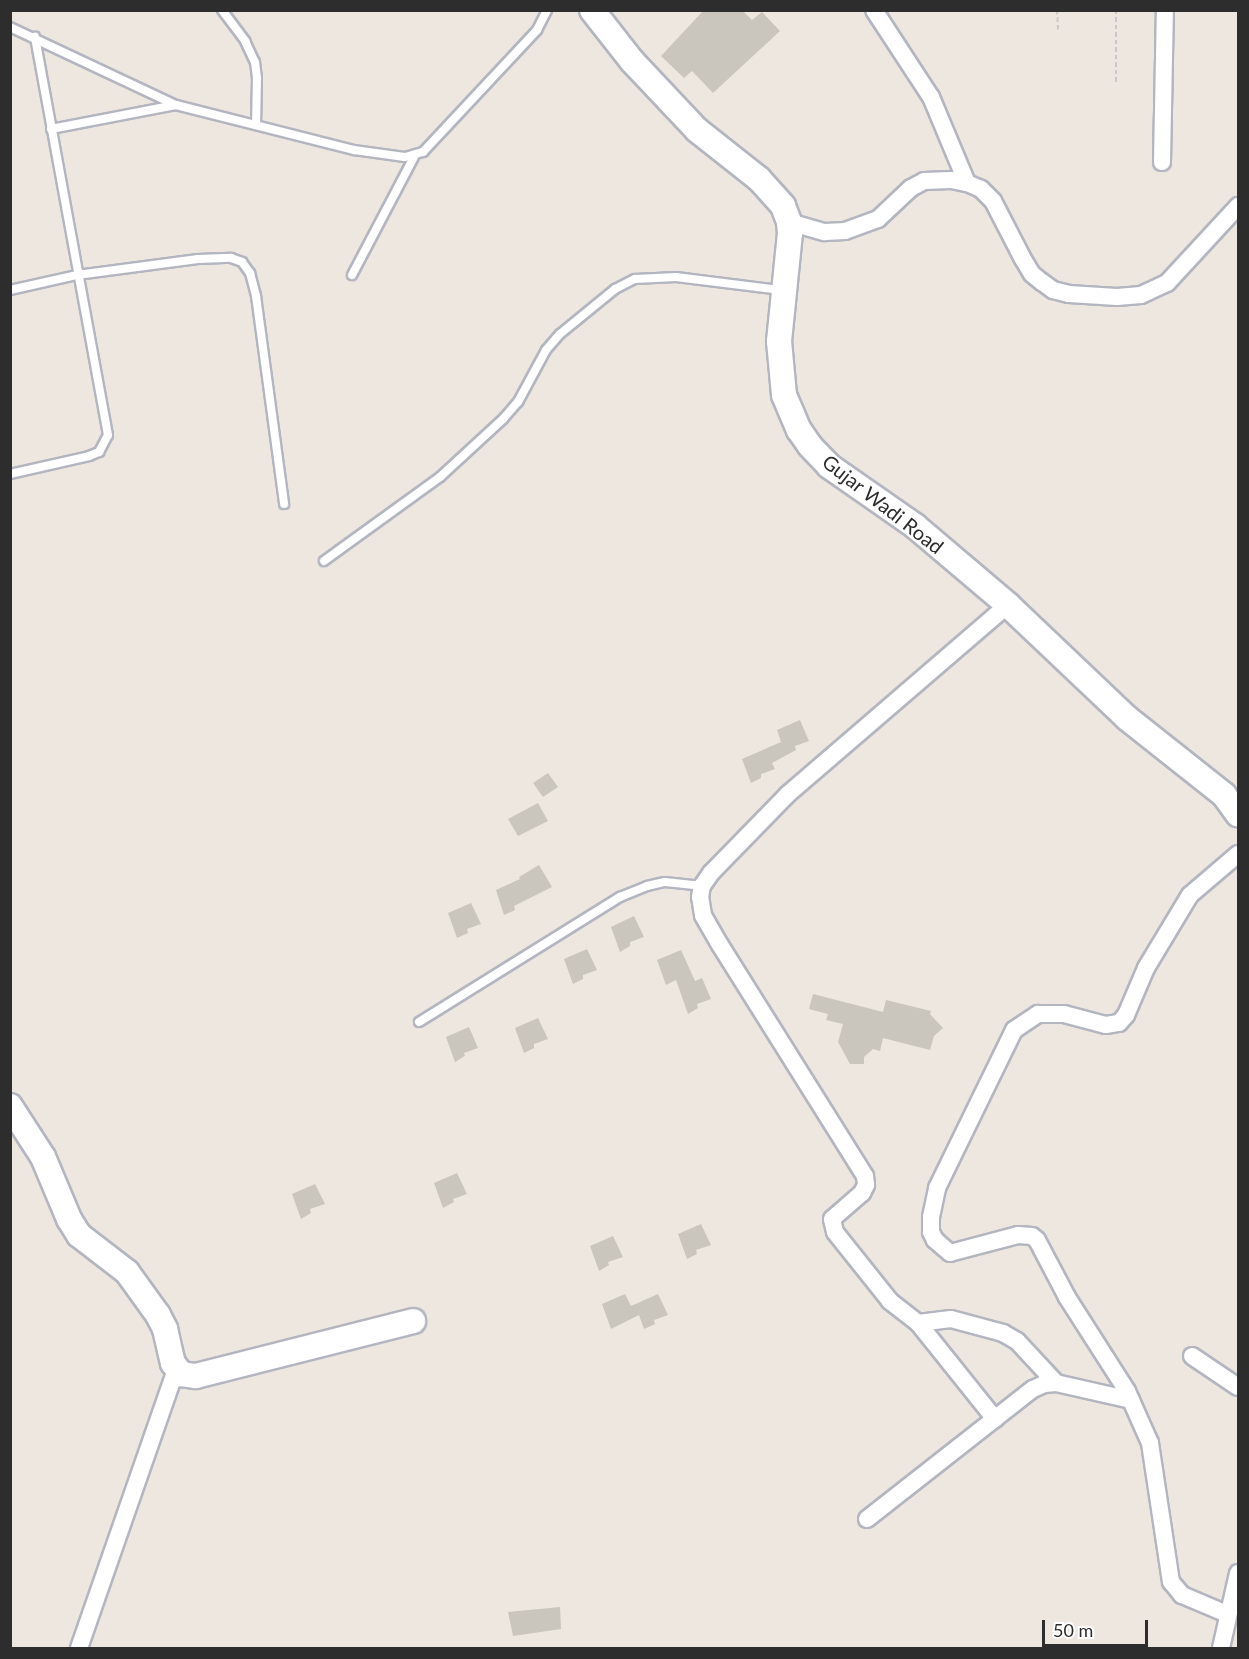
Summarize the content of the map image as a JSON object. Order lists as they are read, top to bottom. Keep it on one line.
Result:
{"streets":{"street":["Gujar Wadi Road"]},"scale_bar":"50 m"}
